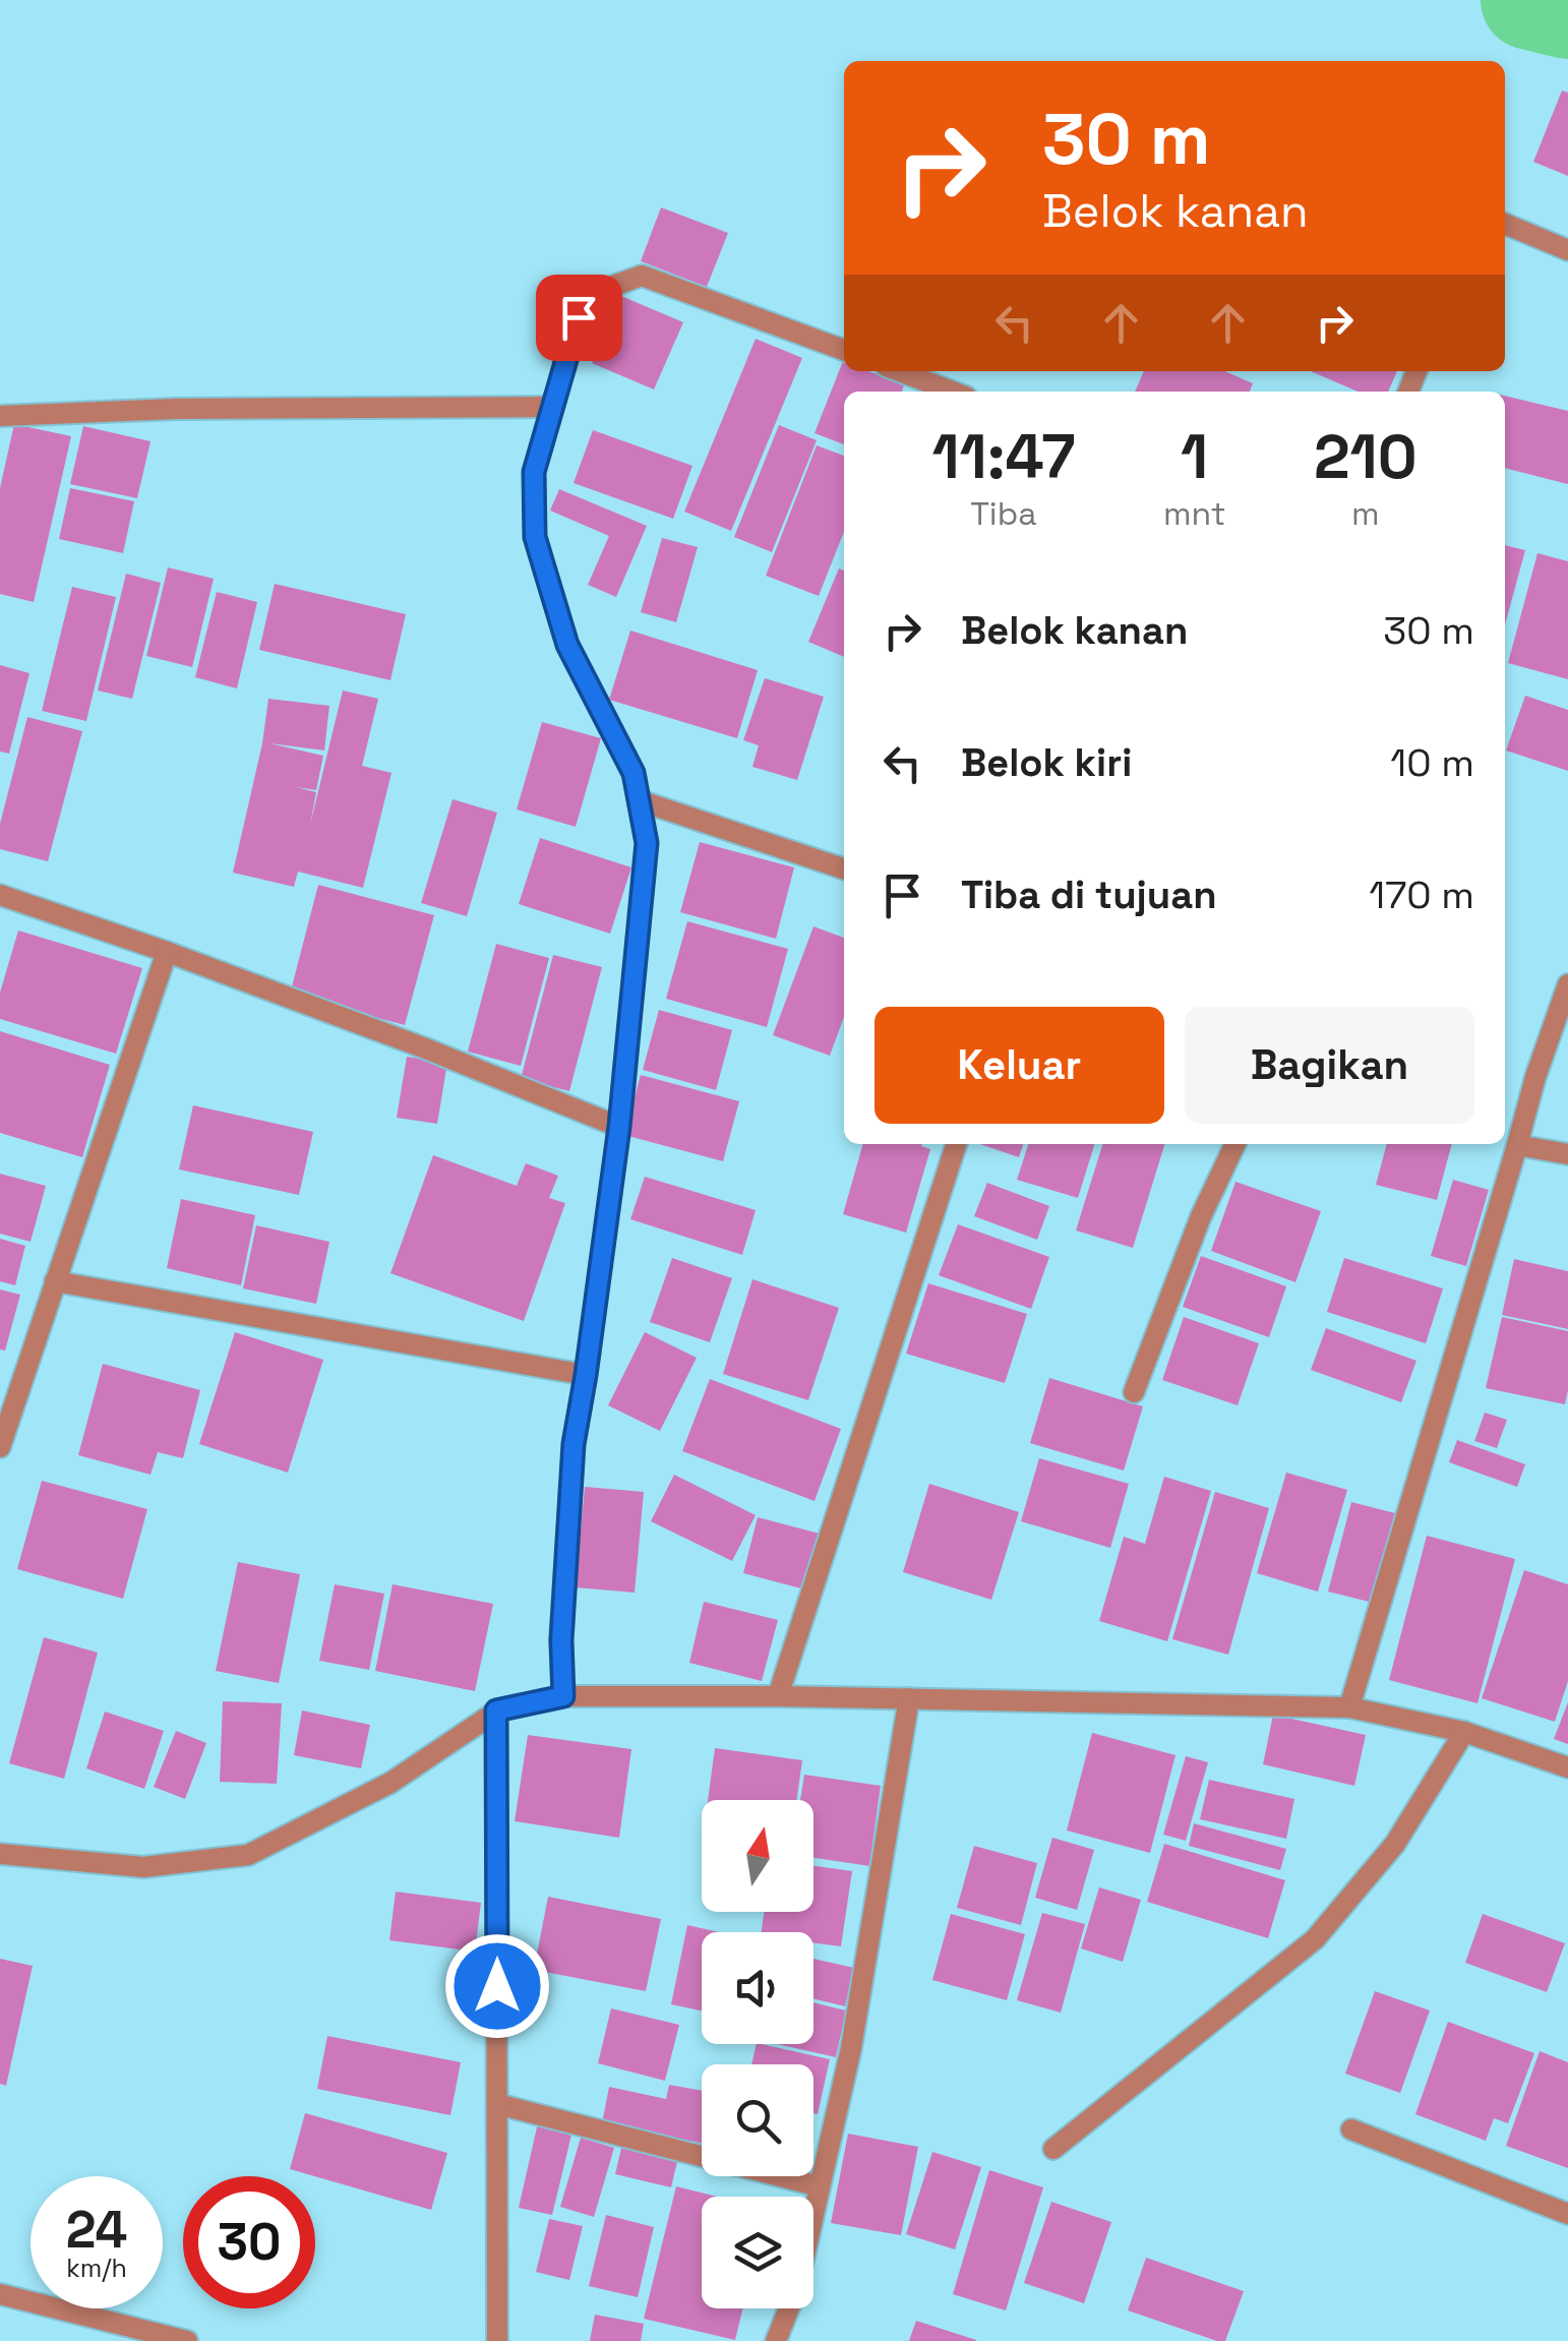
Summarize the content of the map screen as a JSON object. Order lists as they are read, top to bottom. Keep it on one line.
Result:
{"north":"top","page":{"turn":["30 m","Belok kanan"],"eta":["11:47","Tiba","1","mnt","210","m"],"list":[{"name":"Belok kanan","value":"30 m"},{"name":"Belok kiri","value":"10 m"},{"name":"Tiba di tujuan","value":"170 m"}],"buttons":["Keluar","Bagikan"],"speed":"24 km/h","limit":"30"}}
